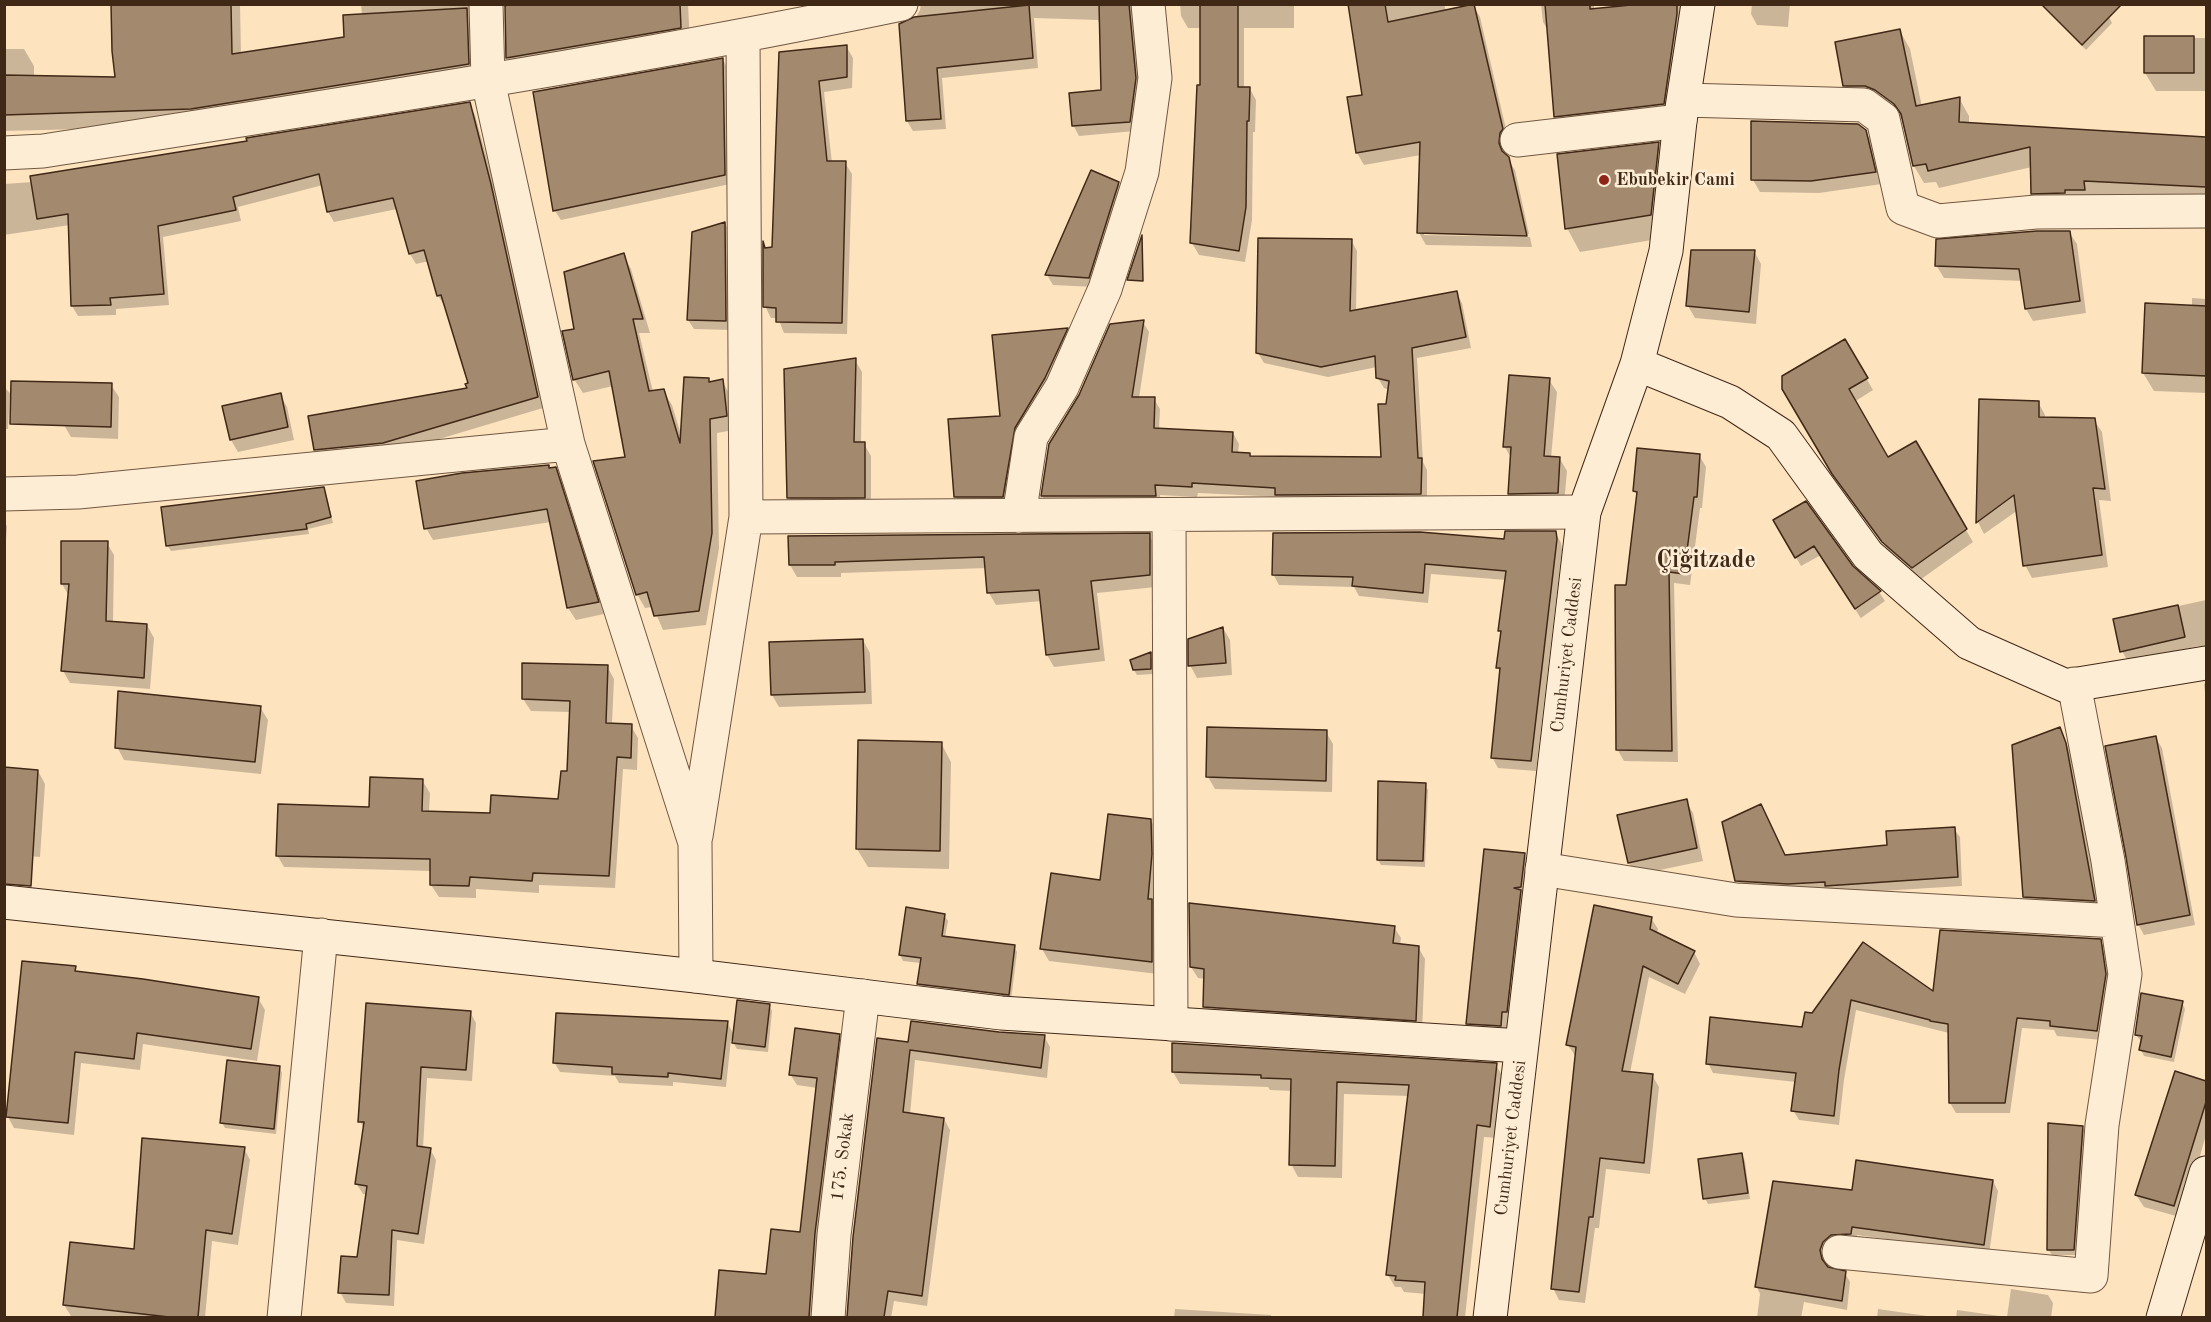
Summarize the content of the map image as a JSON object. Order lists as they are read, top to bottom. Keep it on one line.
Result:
{"streets":{"street":["Cumhuriyet Caddesi","175. Sokak"]},"districts":["Çiğitzade"],"places":["Ebubekir Cami"]}
